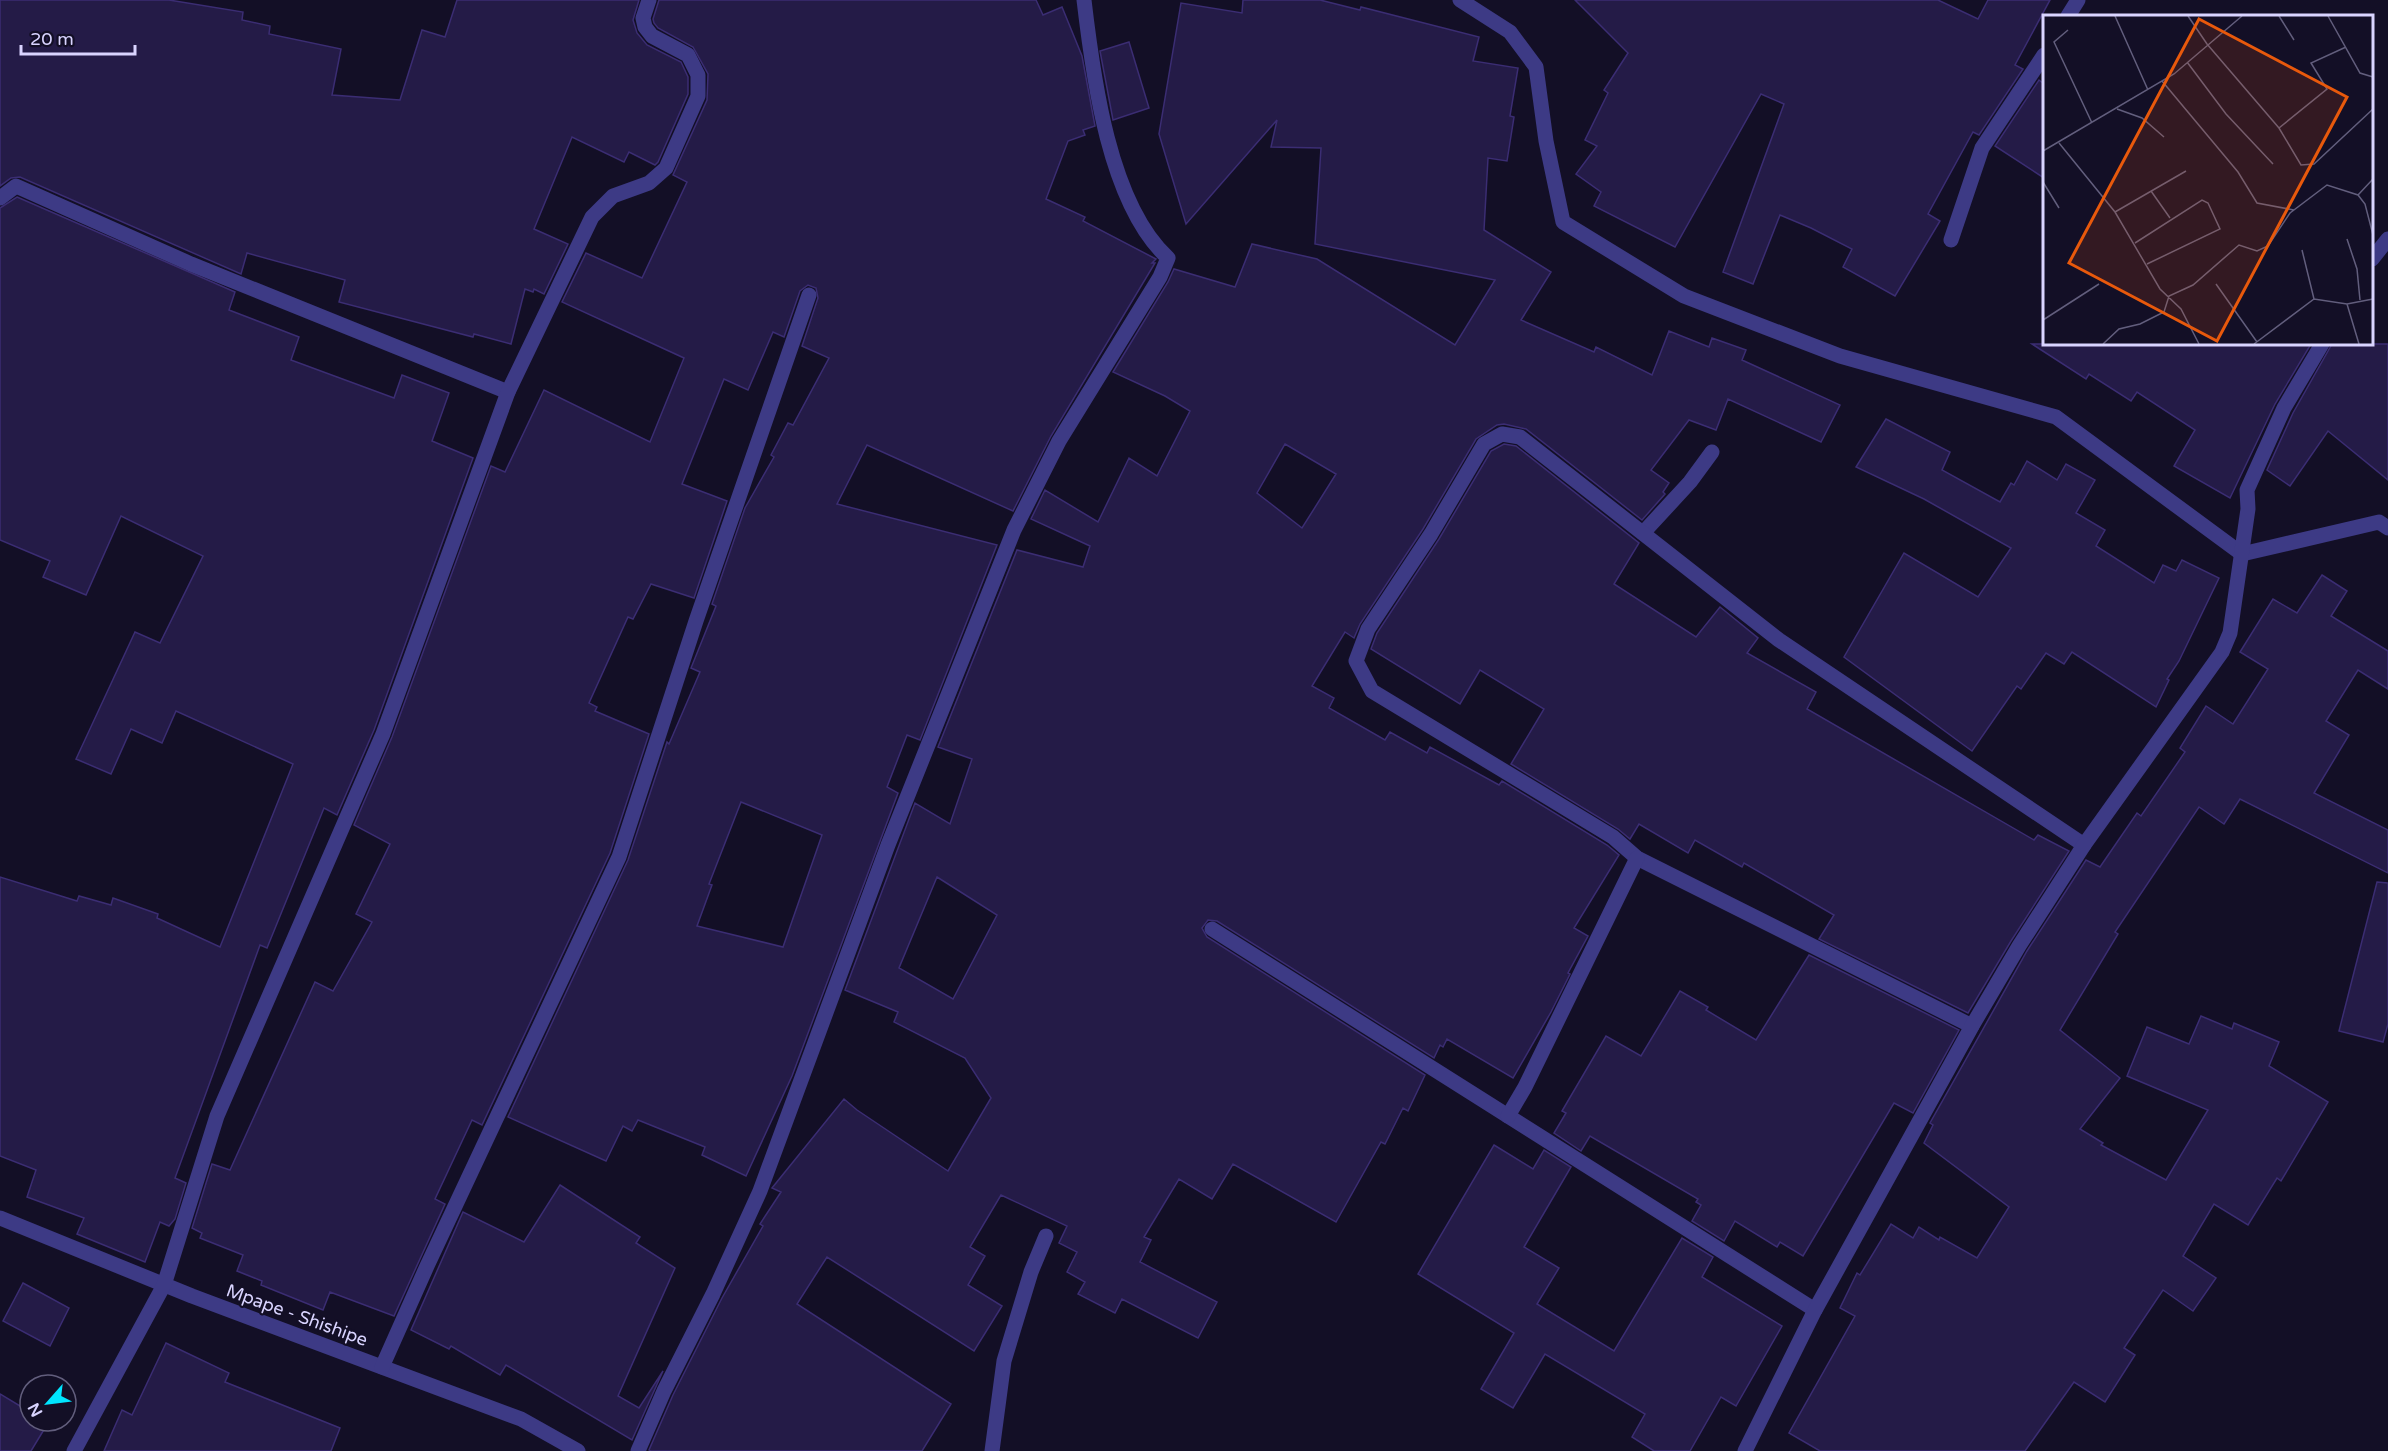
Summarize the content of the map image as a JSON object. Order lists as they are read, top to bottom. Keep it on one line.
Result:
{"streets":{"street":["Mpape - Shishipe"]},"scale_bar":"20 m","north":"bottom left"}
